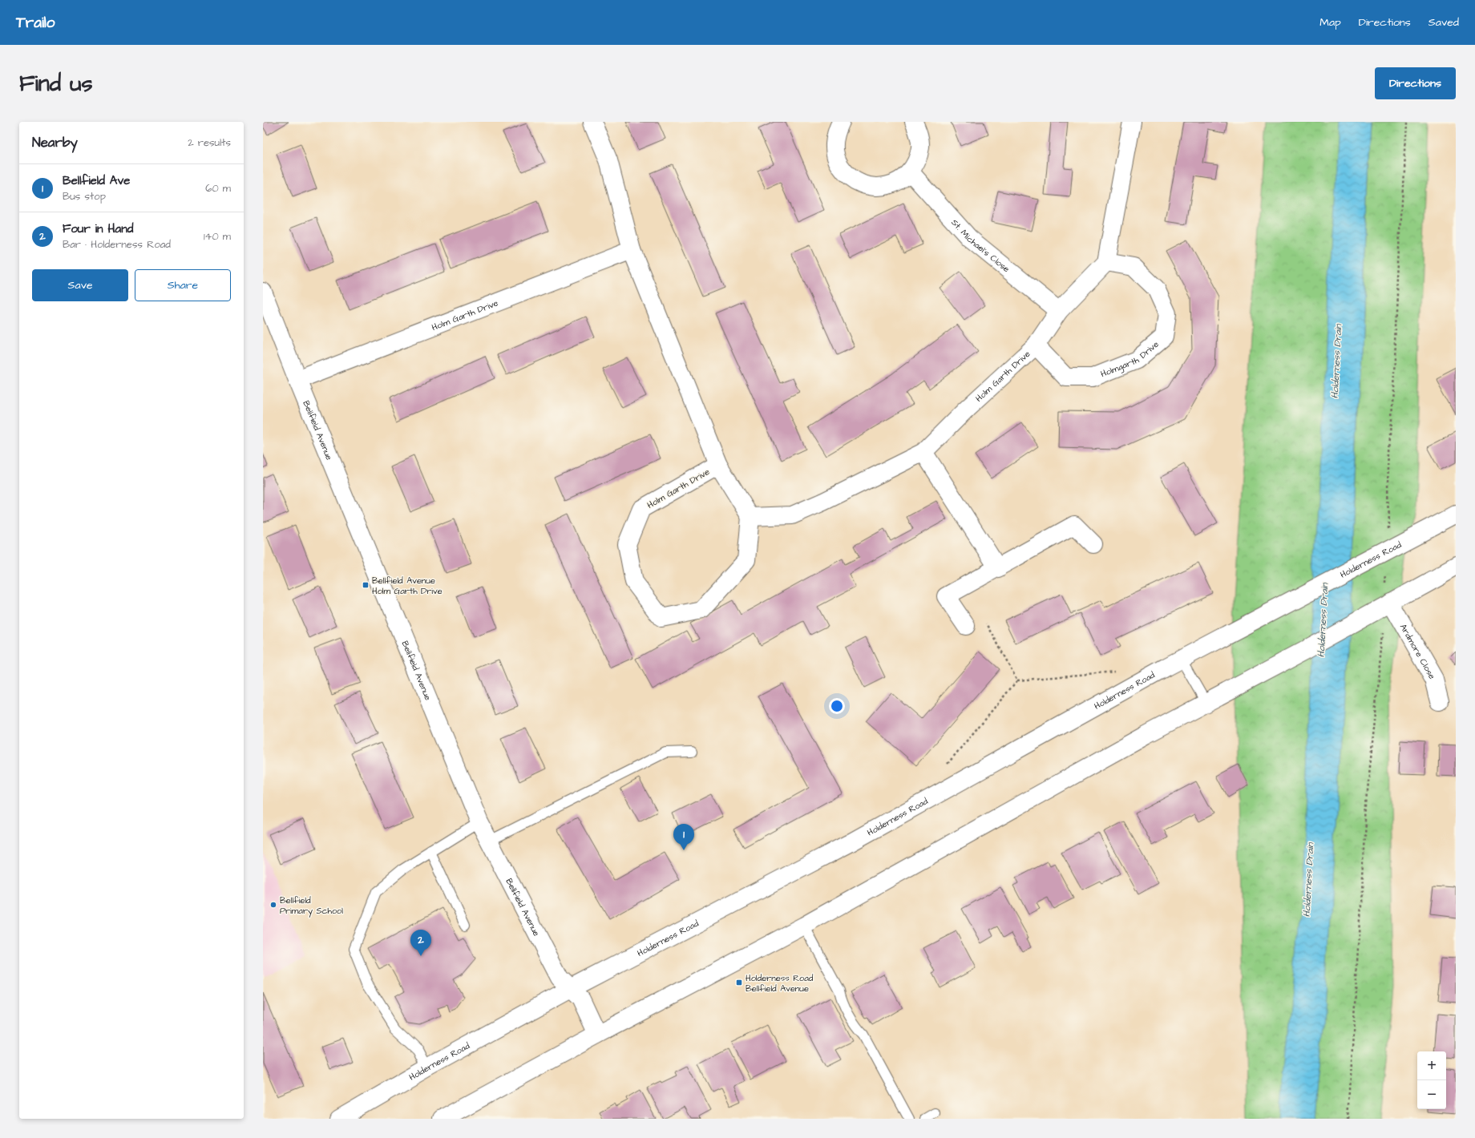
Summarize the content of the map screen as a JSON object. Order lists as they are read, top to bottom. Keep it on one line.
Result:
{"streets":{"main road":["St. Michael's Close","Holm Garth Drive","Holmgarth Drive","Bellfield Avenue","Holderness Road","Ardmore Close"]},"crossings":[["St. Michael's Close","Holm Garth Drive"],["Holm Garth Drive","Holmgarth Drive"],["Holm Garth Drive","Bellfield Avenue"],["Bellfield Avenue","Holderness Road"]],"water":["Holderness Drain"],"places":{"transit":["Bellfield Avenue Holm Garth Drive","Holderness Road Bellfield Avenue"],"other":["Bellfield Primary School"]},"page":{"header":"Trailo","nav":["Map","Directions","Saved"],"buttons":["Directions",["Save","Share"]],"title":"Find us","heading":["Nearby","2 results"],"list":[{"mark":"1","name":"Bellfield Ave","note":"Bus stop","value":"60 m"},{"mark":"2","name":"Four in Hand","note":"Bar · Holderness Road","value":"140 m"}],"pins":["1","2"],"map_buttons":["+","−"]}}
